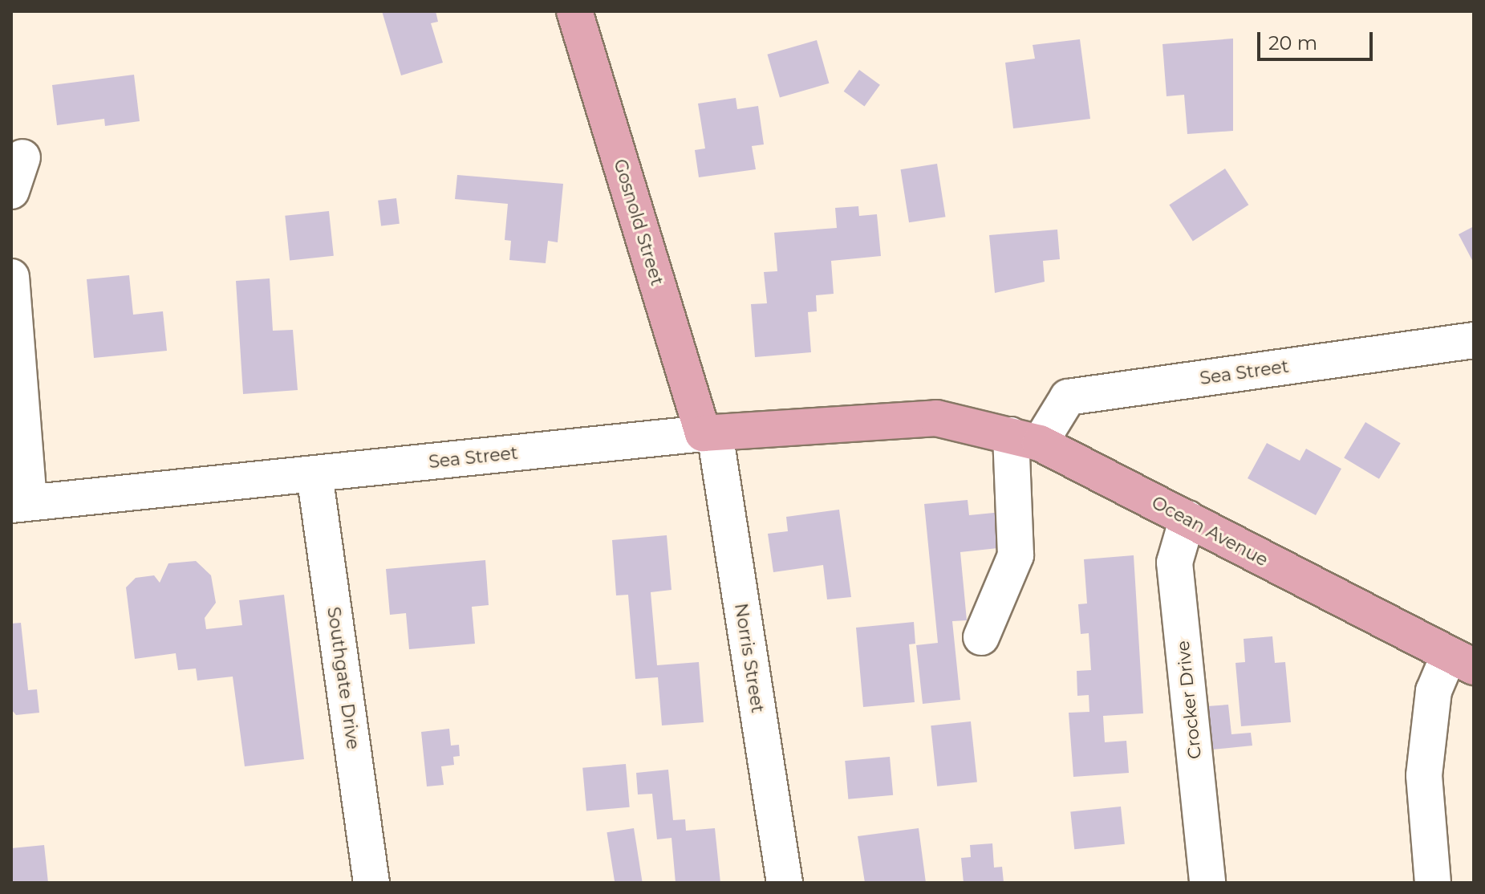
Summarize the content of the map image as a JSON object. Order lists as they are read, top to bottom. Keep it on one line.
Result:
{"streets":{"main road":["Gosnold Street","Sea Street","Ocean Avenue"],"street":["Norris Street","Southgate Drive","Crocker Drive"]},"crossings":[["Gosnold Street","Sea Street"],["Gosnold Street","Norris Street"],["Sea Street","Ocean Avenue"],["Sea Street","Norris Street"],["Sea Street","Southgate Drive"],["Ocean Avenue","Crocker Drive"]],"scale_bar":"20 m"}
